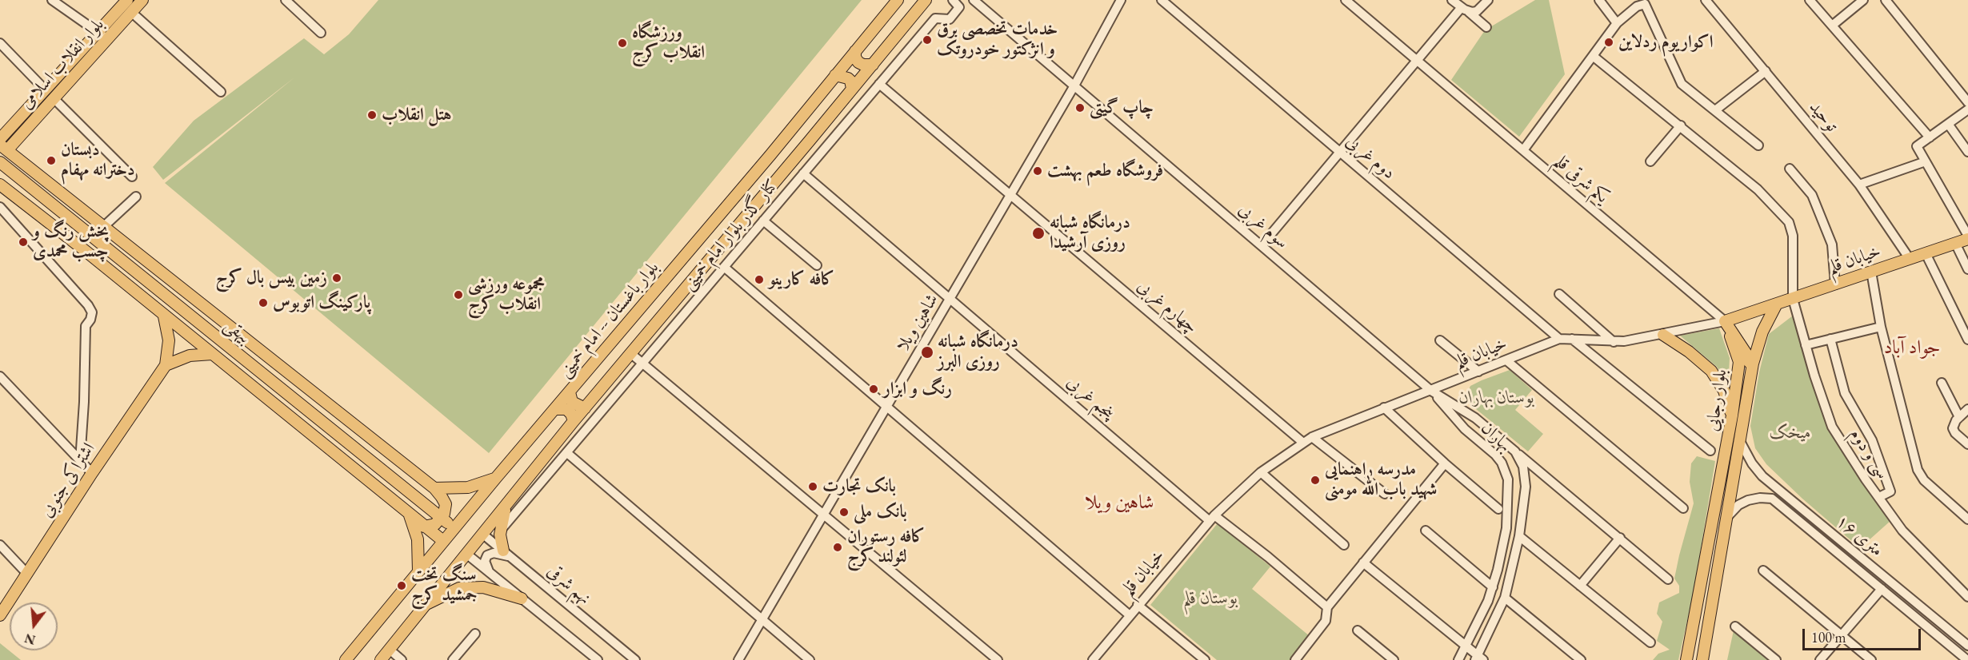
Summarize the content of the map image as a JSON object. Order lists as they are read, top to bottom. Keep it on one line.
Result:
{"streets":{"main road":["بلوار انقلاب اسلامی","خیابان قلم","بلوار باغستان -- امام خمینی","بیهقی","بلوار رجایی","اشتراکی جنوبی"],"street":["توحید","دوم غربی","یکم شرقی قلم","سوم غربی","کنار گذر بلوار امام خمینی","چهارم غربی","شاهین ویلا","پنجم غربی","بهاران","سی و دوم","۱۶ متری","نهم شرقی"]},"crossings":[["بلوار انقلاب اسلامی","بیهقی"],["توحید","خیابان قلم"],["دوم غربی","خیابان قلم"],["یکم شرقی قلم","خیابان قلم"],["یکم شرقی قلم","بلوار رجایی"],["سوم غربی","خیابان قلم"],["سوم غربی","شاهین ویلا"],["سوم غربی","بهاران"],["کنار گذر بلوار امام خمینی","چهارم غربی"],["کنار گذر بلوار امام خمینی","پنجم غربی"],["خیابان قلم","چهارم غربی"],["خیابان قلم","پنجم غربی"],["خیابان قلم","بلوار رجایی"],["خیابان قلم","بهاران"],["خیابان قلم","سی و دوم"],["چهارم غربی","شاهین ویلا"],["بلوار باغستان -- امام خمینی","بیهقی"],["شاهین ویلا","پنجم غربی"],["بیهقی","اشتراکی جنوبی"],["بلوار رجایی","۱۶ متری"]],"districts":["جواد آباد","شاهین ویلا"],"parks":["بوستان بهاران","میخک","بوستان قلم"],"places":["خدمات تخصصی برق و انژکتور خودروتک","اکواریوم ردلاین","ورزشگاه انقلاب کرج","چاپ گیتی","هتل انقلاب","دبستان دخترانه مهفام","فروشگاه طعم بهشت","درمانگاه شبانه روزی آرشیدا","پخش رنگ و چسب محمدی","زمین بیس بال کرج","کافه کارینو","مجموعه ورزشی انقلاب کرج","پارکینگ اتوبوس","درمانگاه شبانه روزی البرز","رنگ و ابزار","مدرسه راهنمایی شهید باب الله مومنی","بانک تجارت","بانک ملی","کافه رستوران لئولند کرج","سنگ تخت جمشید کرج"],"scale_bar":"100 m","north":"bottom"}
